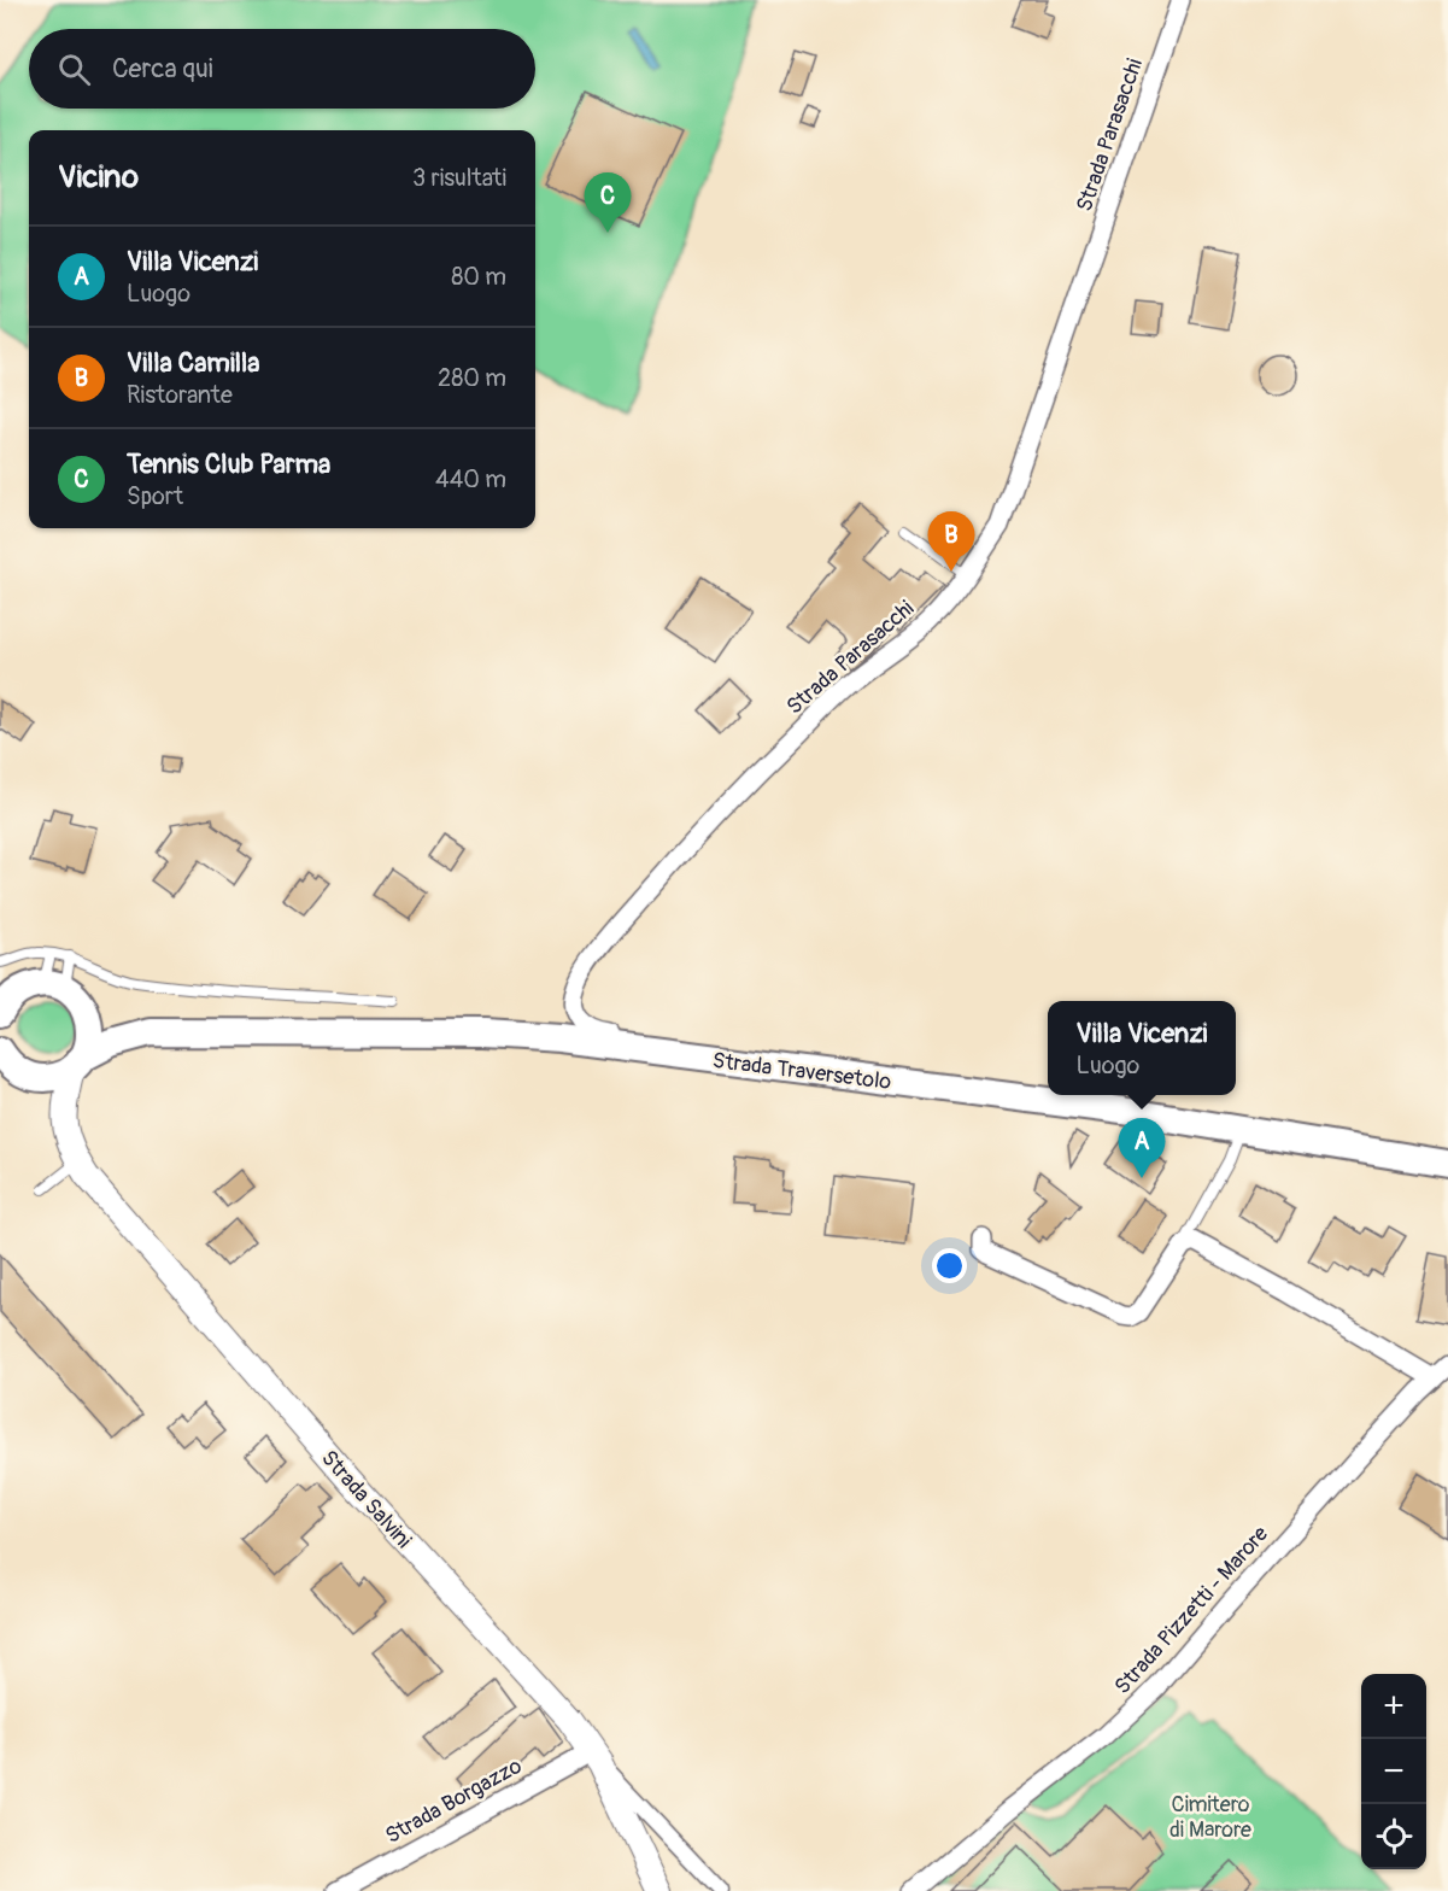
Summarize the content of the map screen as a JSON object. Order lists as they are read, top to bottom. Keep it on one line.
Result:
{"streets":{"main road":["Strada Traversetolo"],"street":["Strada Parasacchi","Strada Salvini","Strada Pizzetti - Marore","Strada Borgazzo"]},"crossings":[["Strada Parasacchi","Strada Traversetolo"],["Strada Traversetolo","Strada Salvini"],["Strada Salvini","Strada Borgazzo"]],"parks":["Cimitero di Marore"],"page":{"search":"Cerca qui","heading":["Vicino","3 risultati"],"pins":["C","B","A"],"list":[{"mark":"A","name":"Villa Vicenzi","note":"Luogo","value":"80 m"},{"mark":"B","name":"Villa Camilla","note":"Ristorante","value":"280 m"},{"mark":"C","name":"Tennis Club Parma","note":"Sport","value":"440 m"}],"popup":["Villa Vicenzi","Luogo"],"map_buttons":["+","−"]}}
